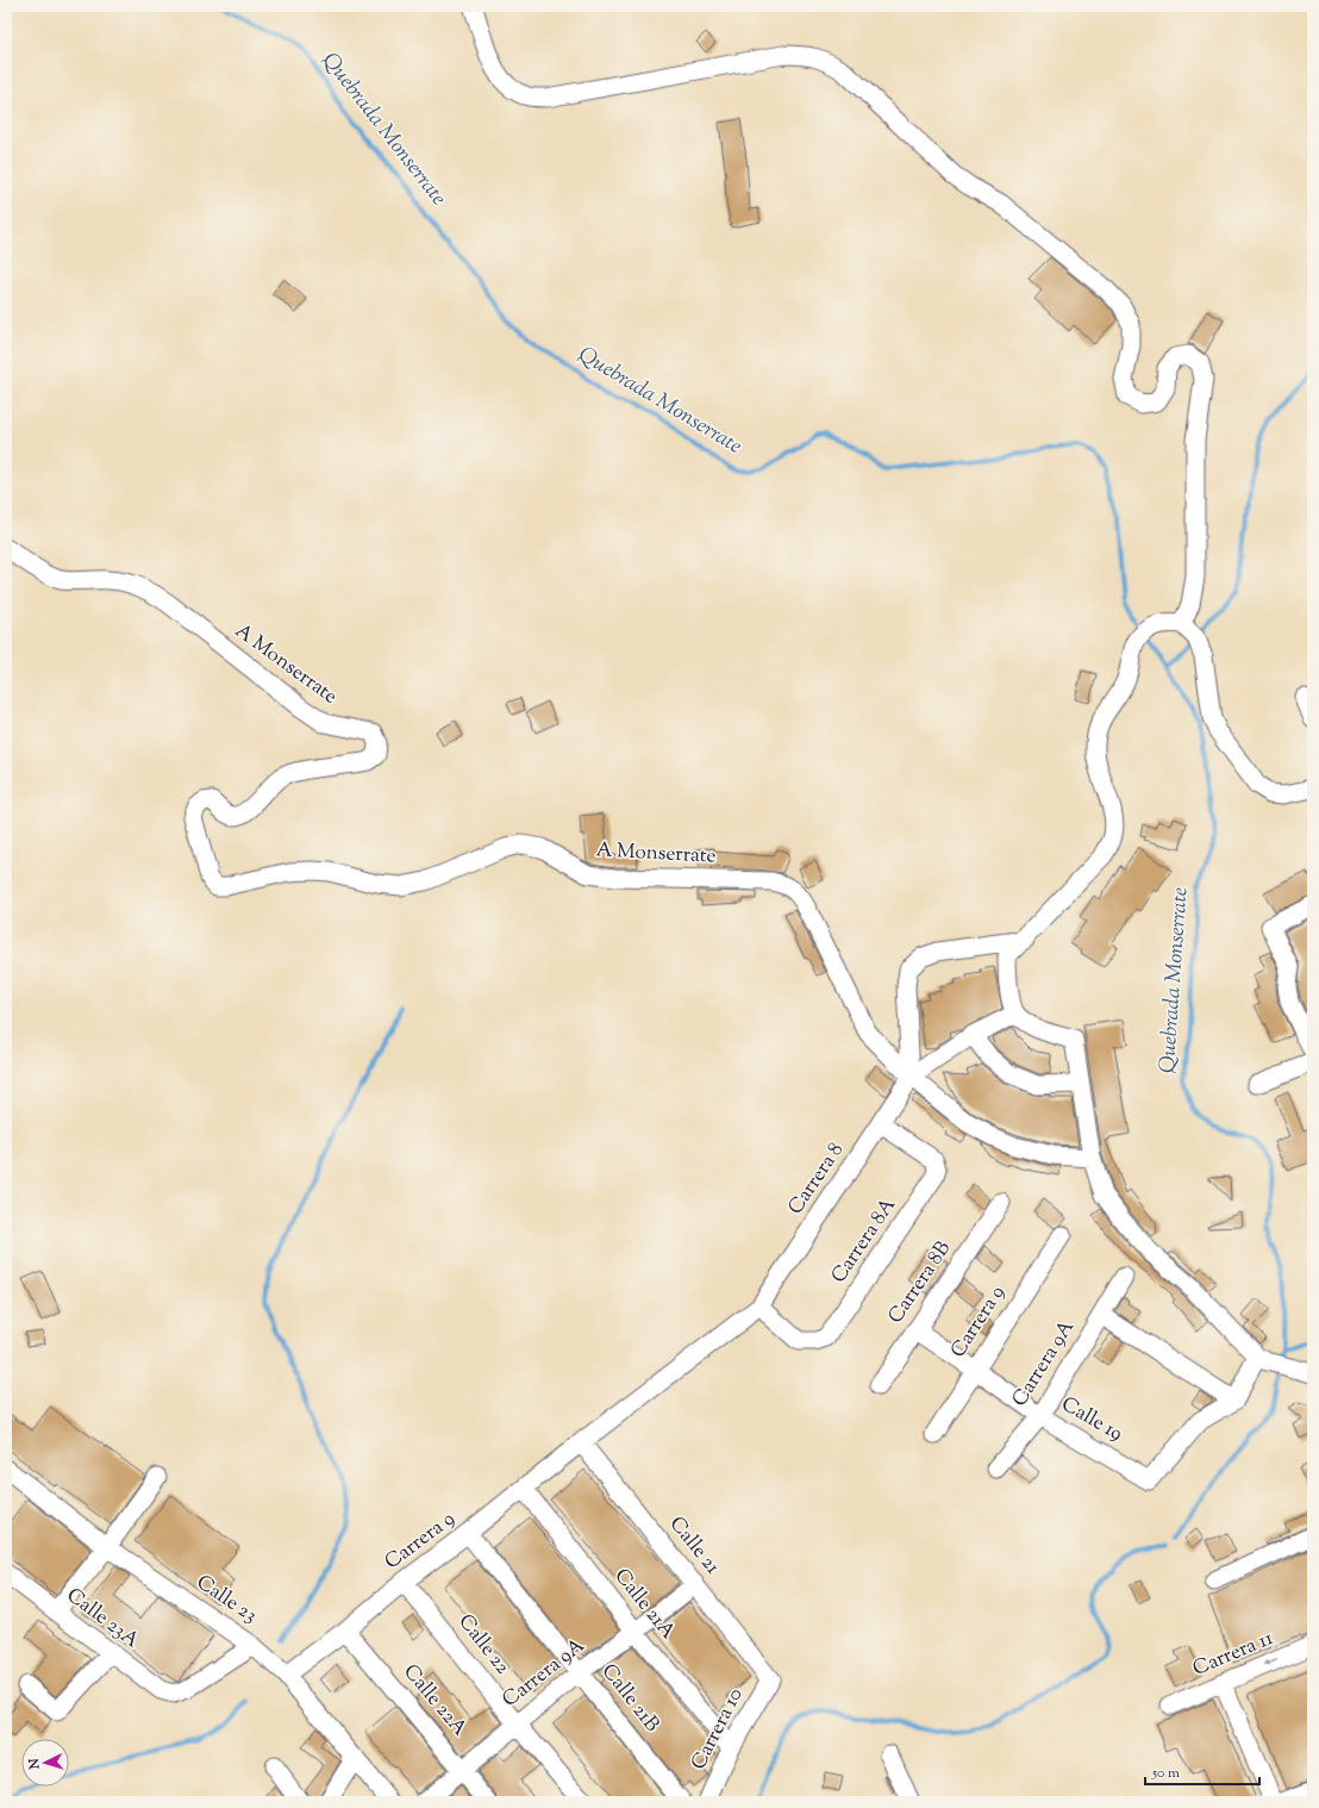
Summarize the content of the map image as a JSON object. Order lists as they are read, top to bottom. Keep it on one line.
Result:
{"streets":{"street":["A Monserrate","Carrera 8","Carrera 8A","Carrera 8B","Carrera 9","Carrera 9A","Calle 19","Calle 21","Calle 23","Calle 21A","Calle 23A","Calle 22","Carrera 11","Calle 21B","Calle 22A","Carrera 10"]},"crossings":[["A Monserrate","Carrera 8"],["Carrera 8","Carrera 8A"],["Carrera 8","Carrera 9"],["Carrera 8","Calle 21"],["Carrera 8B","Calle 19"],["Carrera 9","Calle 19"],["Carrera 9","Calle 21"],["Carrera 9","Calle 23"],["Carrera 9","Calle 21A"],["Carrera 9","Calle 22"],["Carrera 9","Calle 21B"],["Carrera 9","Calle 22A"],["Carrera 9A","Calle 19"],["Carrera 9A","Calle 21"],["Carrera 9A","Calle 21A"],["Carrera 9A","Calle 22"],["Carrera 9A","Calle 21B"],["Carrera 9A","Calle 22A"],["Calle 21","Carrera 10"],["Calle 23","Calle 23A"],["Calle 21A","Carrera 10"]],"water":["Quebrada Monserrate"],"scale_bar":"50 m","north":"left"}
